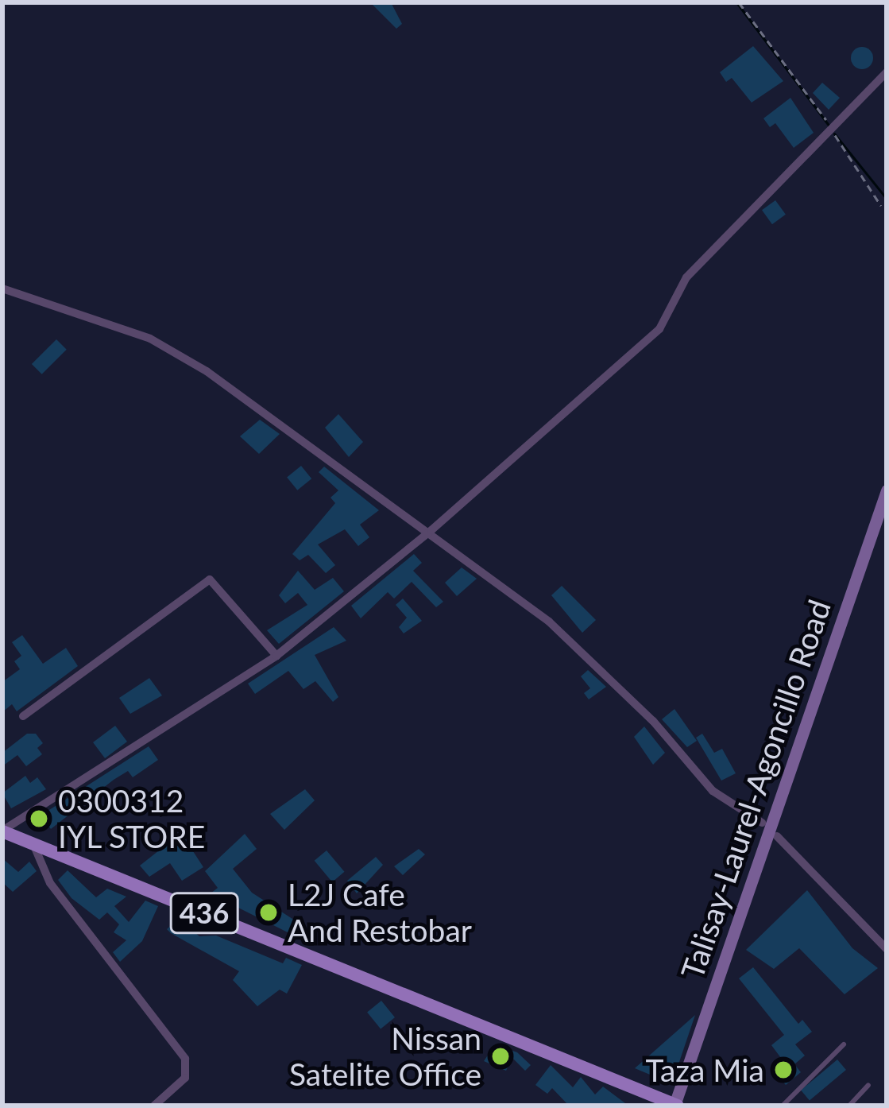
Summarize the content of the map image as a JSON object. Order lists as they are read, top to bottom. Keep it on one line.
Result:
{"streets":{"main road":["Talisay-Laurel-Agoncillo Road","436"]},"crossings":[["Talisay-Laurel-Agoncillo Road","436"]],"places":["0300312 IYL STORE","L2J Cafe And Restobar","Nissan Satelite Office","Taza Mia"]}
